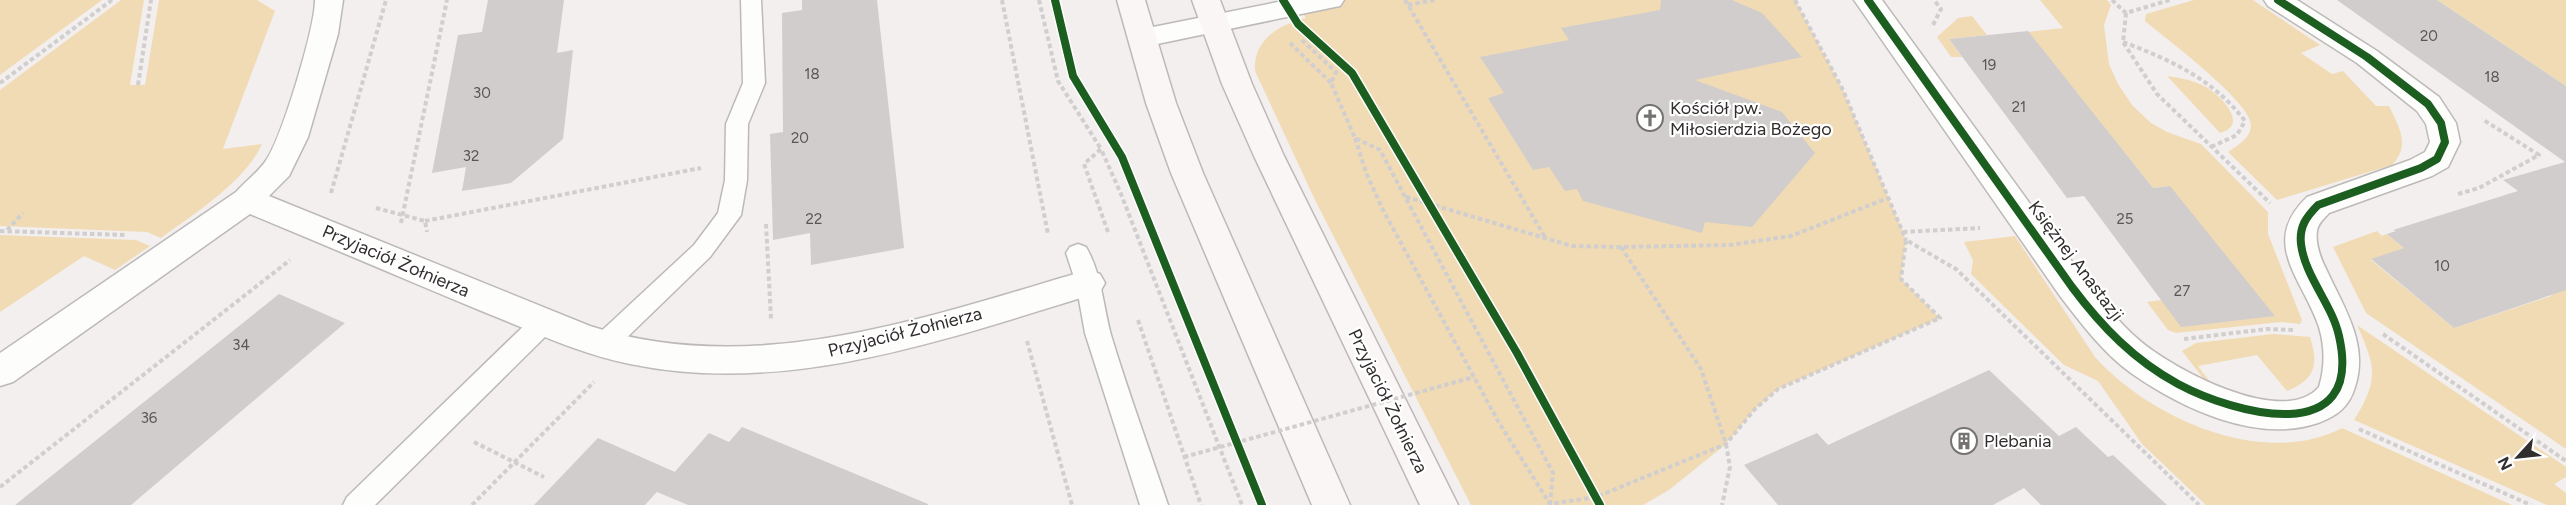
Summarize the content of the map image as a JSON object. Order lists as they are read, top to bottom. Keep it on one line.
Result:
{"streets":{"street":["Przyjaciół Żołnierza","Księżnej Anastazji"]},"places":{"church":["Kościół pw. Miłosierdzia Bożego"],"building":["Plebania"]},"house_numbers":["20","19","18","18","30","21","20","32","22","25","10","27","34","36"],"north":"bottom left"}
